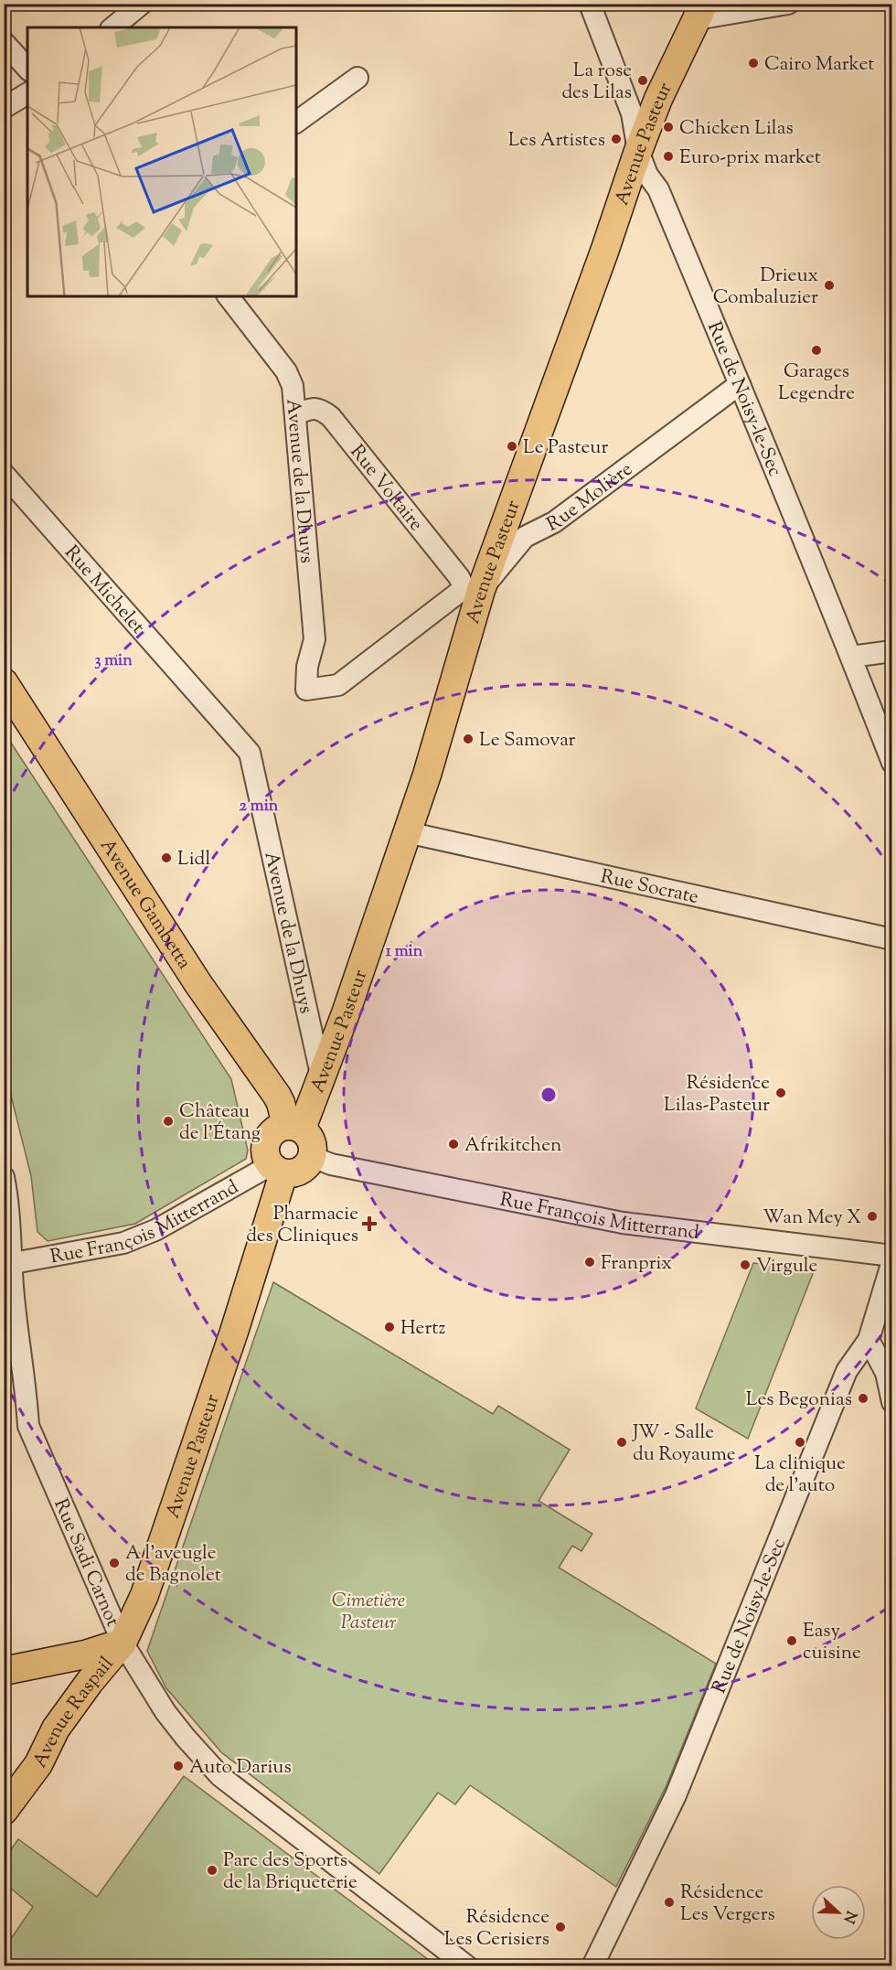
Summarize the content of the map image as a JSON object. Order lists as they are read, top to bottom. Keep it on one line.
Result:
{"streets":{"main road":["Avenue Pasteur","Avenue Gambetta","Avenue Raspail"],"street":["Rue de Noisy-le-Sec","Avenue de la Dhuys","Rue Voltaire","Rue Molière","Rue Michelet","Rue Socrate","Rue François Mitterrand","Rue Sadi Carnot"]},"crossings":[["Avenue Pasteur","Rue de Noisy-le-Sec"],["Avenue Pasteur","Avenue de la Dhuys"],["Avenue Pasteur","Rue Voltaire"],["Avenue Pasteur","Rue Molière"],["Avenue Pasteur","Rue Socrate"],["Avenue Pasteur","Avenue Gambetta"],["Avenue Pasteur","Rue François Mitterrand"],["Avenue Pasteur","Rue Sadi Carnot"],["Avenue Pasteur","Avenue Raspail"],["Rue de Noisy-le-Sec","Rue Molière"],["Avenue de la Dhuys","Rue Voltaire"],["Avenue de la Dhuys","Rue Molière"],["Avenue de la Dhuys","Rue Michelet"],["Rue Voltaire","Rue Molière"],["Avenue Gambetta","Rue François Mitterrand"],["Rue François Mitterrand","Rue Sadi Carnot"],["Rue Sadi Carnot","Avenue Raspail"]],"parks":["Cimetière Pasteur"],"places":{"other":["Cairo Market","La rose des Lilas","Chicken Lilas","Les Artistes","Euro-prix market","Drieux Combaluzier","Garages Legendre","Le Pasteur","Le Samovar","Lidl","Résidence Lilas-Pasteur","Château de l'Étang","Afrikitchen","Wan Mey X","Franprix","Virgule","Hertz","Les Begonias","JW - Salle du Royaume","La clinique de l'auto","A l'aveugle de Bagnolet","Easy cuisine","Auto Darius","Parc des Sports de la Briqueterie","Résidence Les Vergers","Résidence Les Cerisiers"],"health":["Pharmacie des Cliniques"]},"north":"right","rings":["3 min","2 min","1 min"]}
